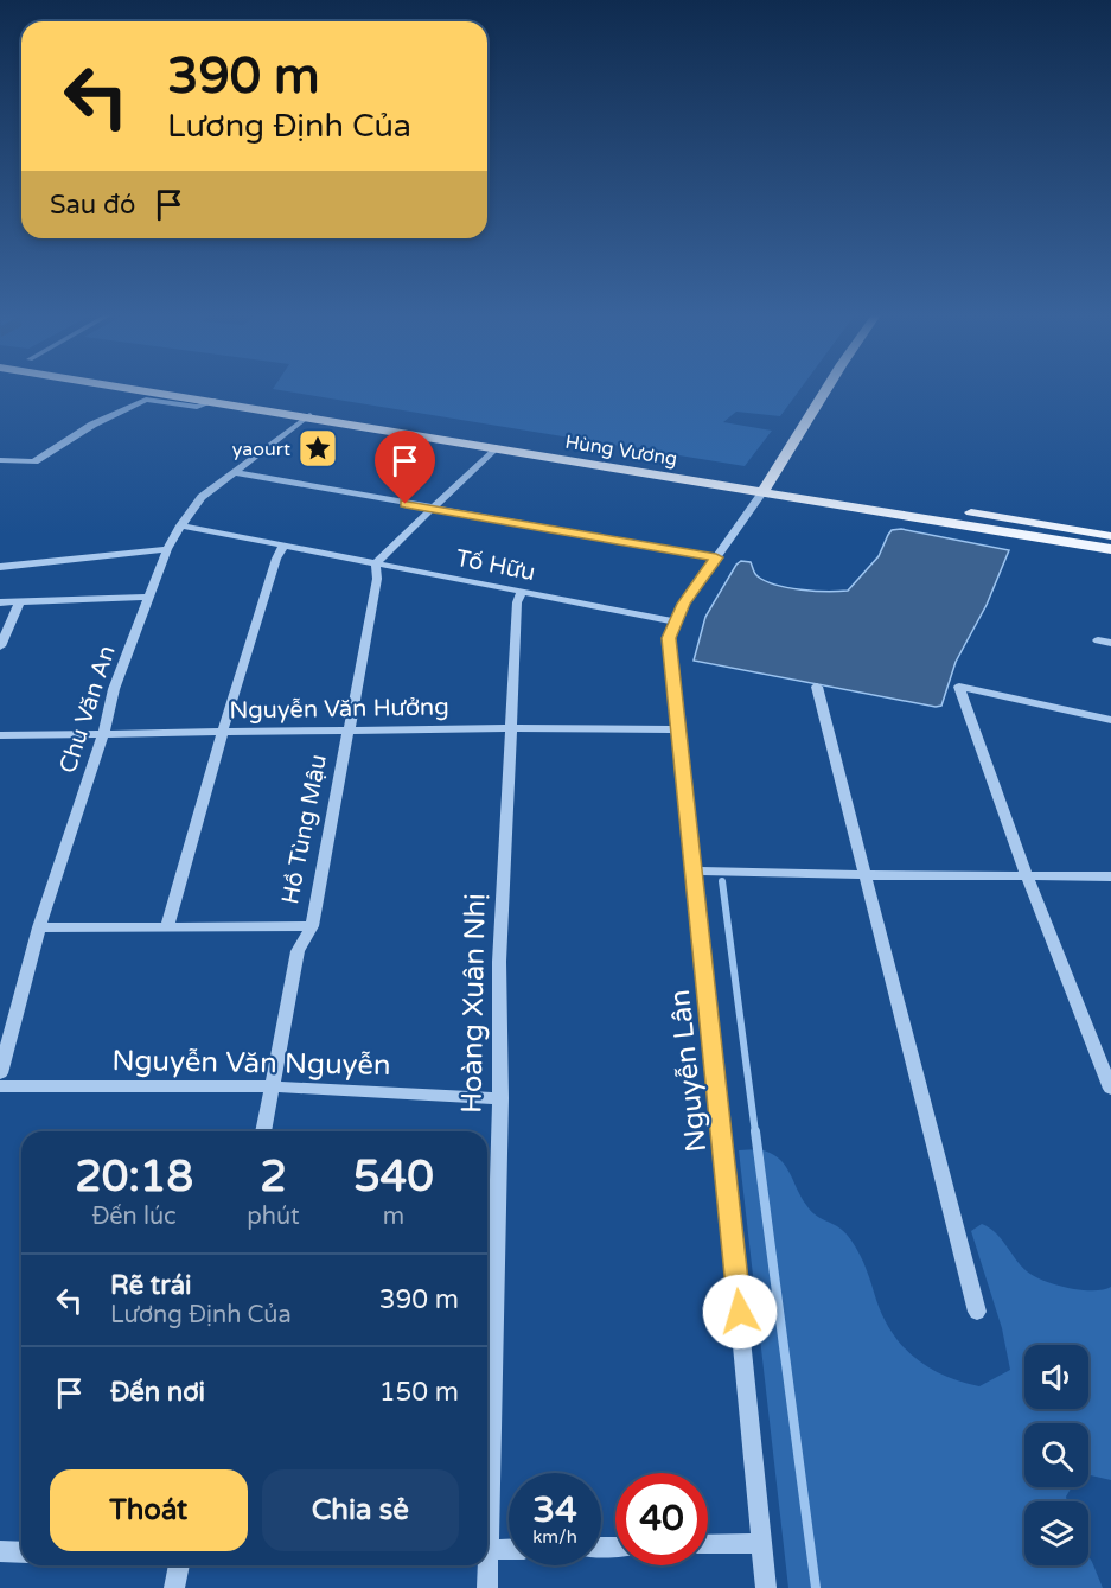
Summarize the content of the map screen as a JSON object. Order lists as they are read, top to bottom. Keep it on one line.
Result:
{"streets":{"main road":["Hùng Vương"],"street":["Tố Hữu","Nguyễn Văn Hưởng","Chu Văn An","Hồ Tùng Mậu","Hoàng Xuân Nhị","Nguyễn Văn Nguyễn","Nguyễn Lân"]},"crossings":[["Hùng Vương","Chu Văn An"],["Hùng Vương","Nguyễn Lân"],["Tố Hữu","Chu Văn An"],["Tố Hữu","Hồ Tùng Mậu"],["Tố Hữu","Hoàng Xuân Nhị"],["Tố Hữu","Nguyễn Lân"],["Nguyễn Văn Hưởng","Chu Văn An"],["Nguyễn Văn Hưởng","Hồ Tùng Mậu"],["Nguyễn Văn Hưởng","Hoàng Xuân Nhị"],["Nguyễn Văn Hưởng","Nguyễn Lân"],["Hồ Tùng Mậu","Nguyễn Văn Nguyễn"],["Hoàng Xuân Nhị","Nguyễn Văn Nguyễn"]],"places":{"place":["yaourt"]},"page":{"turn":["390 m","Lương Định Của"],"then":"Sau đó","eta":["20:18","Đến lúc","2","phút","540","m"],"list":[{"name":"Rẽ trái","note":"Lương Định Của","value":"390 m"},{"name":"Đến nơi","value":"150 m"}],"buttons":["Thoát","Chia sẻ"],"speed":"34 km/h","limit":"40"}}
